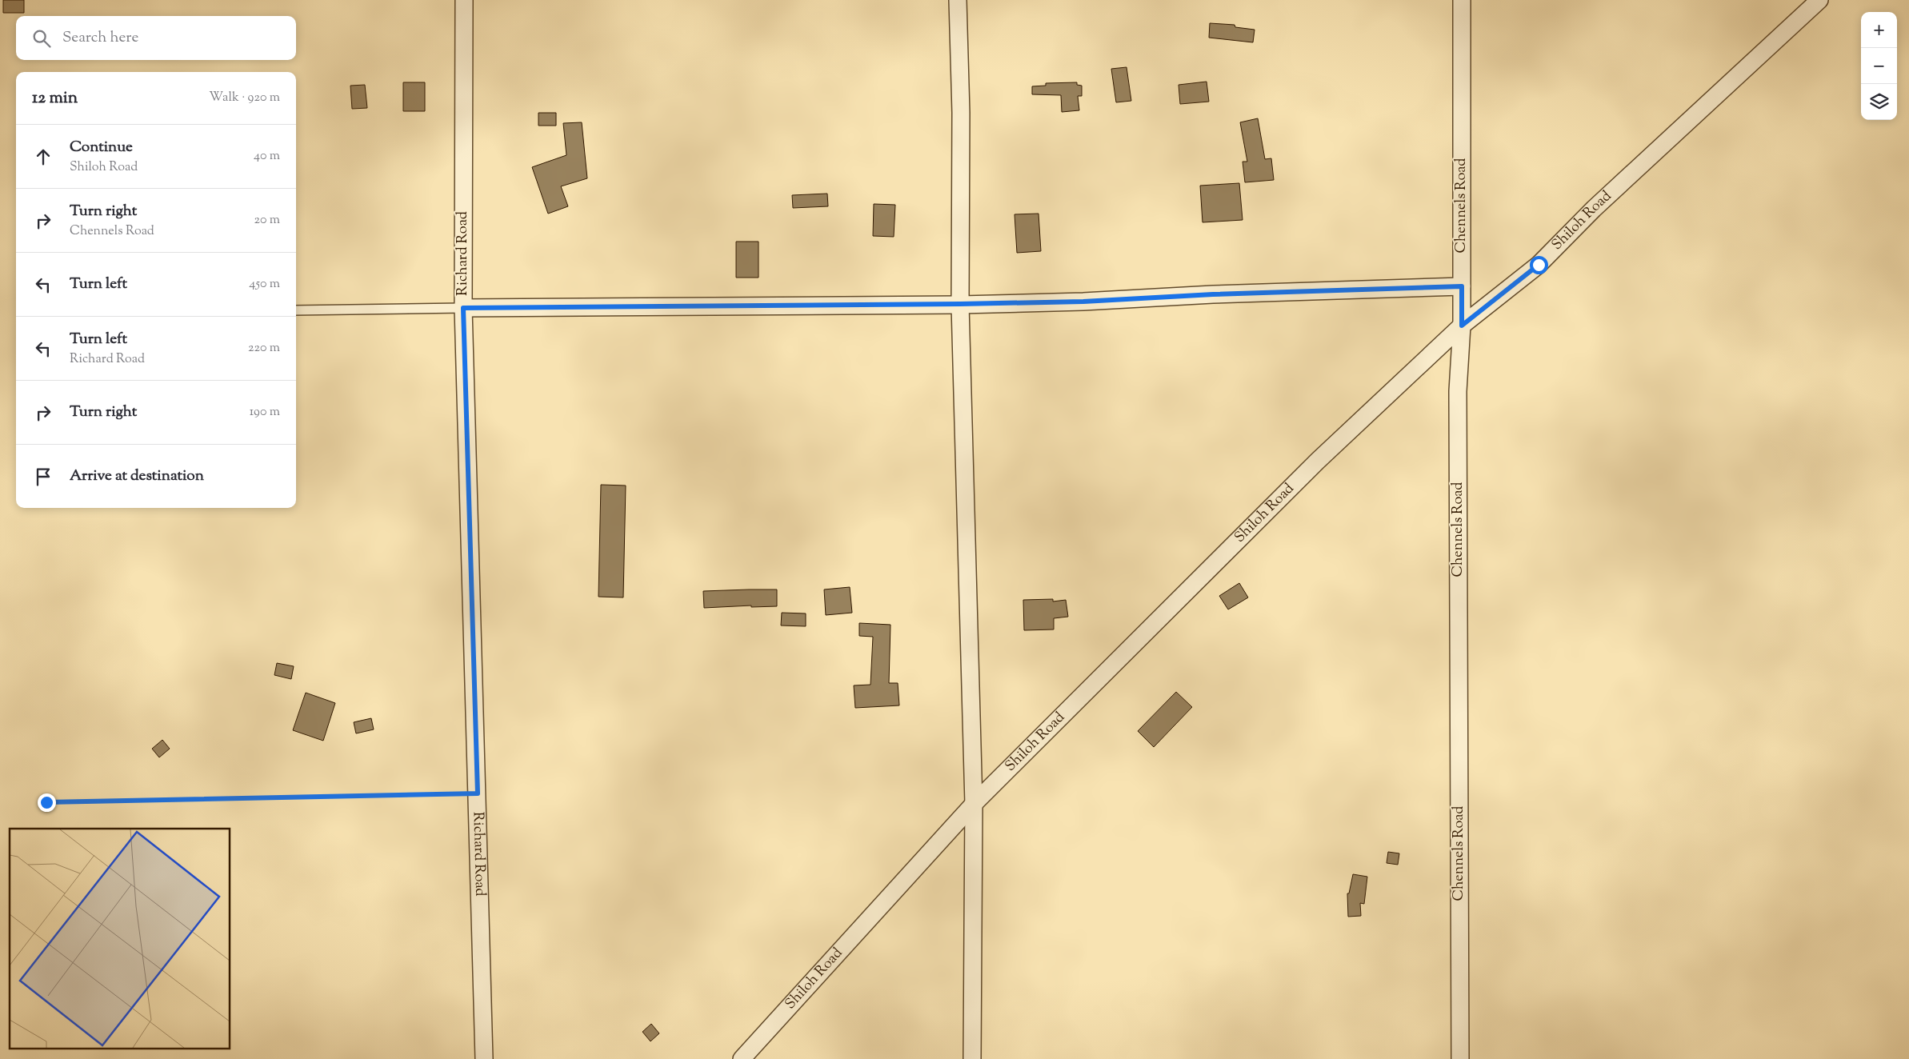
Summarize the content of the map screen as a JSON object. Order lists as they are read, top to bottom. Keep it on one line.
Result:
{"streets":{"street":["Chennels Road","Shiloh Road","Richard Road"]},"crossings":[["Chennels Road","Shiloh Road"]],"page":{"map_buttons":["+","−"],"search":"Search here","heading":["12 min","Walk · 920 m"],"list":[["Continue","Shiloh Road","40 m"],["Turn right","Chennels Road","20 m"],["Turn left","450 m"],["Turn left","Richard Road","220 m"],["Turn right","190 m"],"Arrive at destination"]}}
